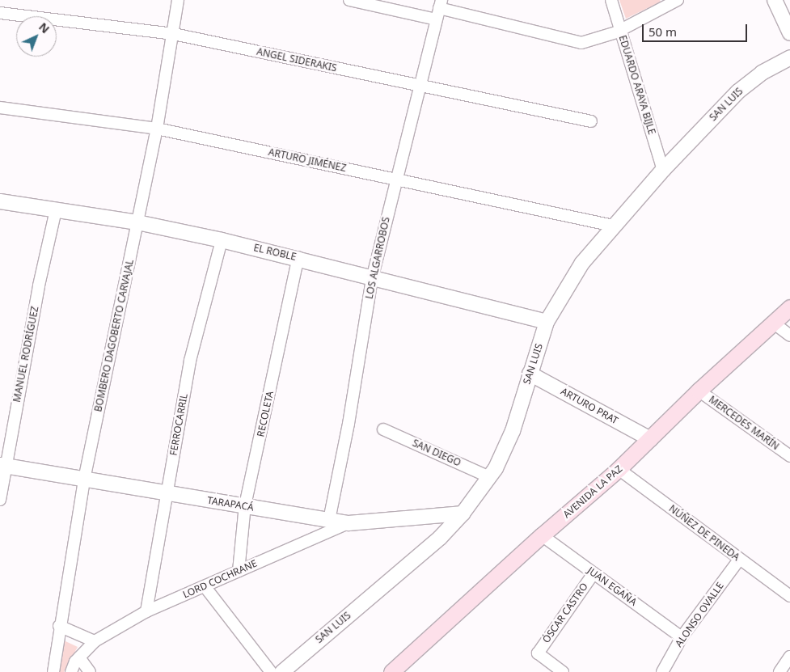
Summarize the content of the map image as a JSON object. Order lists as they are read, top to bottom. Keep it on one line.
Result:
{"streets":{"main road":["AVENIDA LA PAZ"],"street":["ANGEL SIDERAKIS","EDUARDO ARAYA BIJLE","SAN LUIS","ARTURO JIMÉNEZ","EL ROBLE","LOS ALGARROBOS","BOMBERO DAGOBERTO CARVAJAL","MANUEL RODRÍGUEZ","ARTURO PRAT","RECOLETA","MERCEDES MARÍN","FERROCARRIL","SAN DIEGO","TARAPACÁ","NÚÑEZ DE PINEDA","LORD COCHRANE","JUAN EGAÑA","ÓSCAR CASTRO","ALONSO OVALLE"]},"crossings":[["ANGEL SIDERAKIS","LOS ALGARROBOS"],["ANGEL SIDERAKIS","BOMBERO DAGOBERTO CARVAJAL"],["EDUARDO ARAYA BIJLE","SAN LUIS"],["SAN LUIS","ARTURO JIMÉNEZ"],["SAN LUIS","EL ROBLE"],["SAN LUIS","ARTURO PRAT"],["SAN LUIS","SAN DIEGO"],["SAN LUIS","TARAPACÁ"],["ARTURO JIMÉNEZ","LOS ALGARROBOS"],["ARTURO JIMÉNEZ","BOMBERO DAGOBERTO CARVAJAL"],["EL ROBLE","LOS ALGARROBOS"],["EL ROBLE","BOMBERO DAGOBERTO CARVAJAL"],["EL ROBLE","MANUEL RODRÍGUEZ"],["EL ROBLE","RECOLETA"],["EL ROBLE","FERROCARRIL"],["LOS ALGARROBOS","TARAPACÁ"],["BOMBERO DAGOBERTO CARVAJAL","TARAPACÁ"],["MANUEL RODRÍGUEZ","TARAPACÁ"],["ARTURO PRAT","AVENIDA LA PAZ"],["RECOLETA","TARAPACÁ"],["RECOLETA","LORD COCHRANE"],["MERCEDES MARÍN","AVENIDA LA PAZ"],["FERROCARRIL","TARAPACÁ"],["FERROCARRIL","LORD COCHRANE"],["AVENIDA LA PAZ","NÚÑEZ DE PINEDA"],["AVENIDA LA PAZ","JUAN EGAÑA"],["TARAPACÁ","LORD COCHRANE"],["NÚÑEZ DE PINEDA","ALONSO OVALLE"],["JUAN EGAÑA","ÓSCAR CASTRO"],["JUAN EGAÑA","ALONSO OVALLE"]],"scale_bar":"50 m","north":"top right"}
